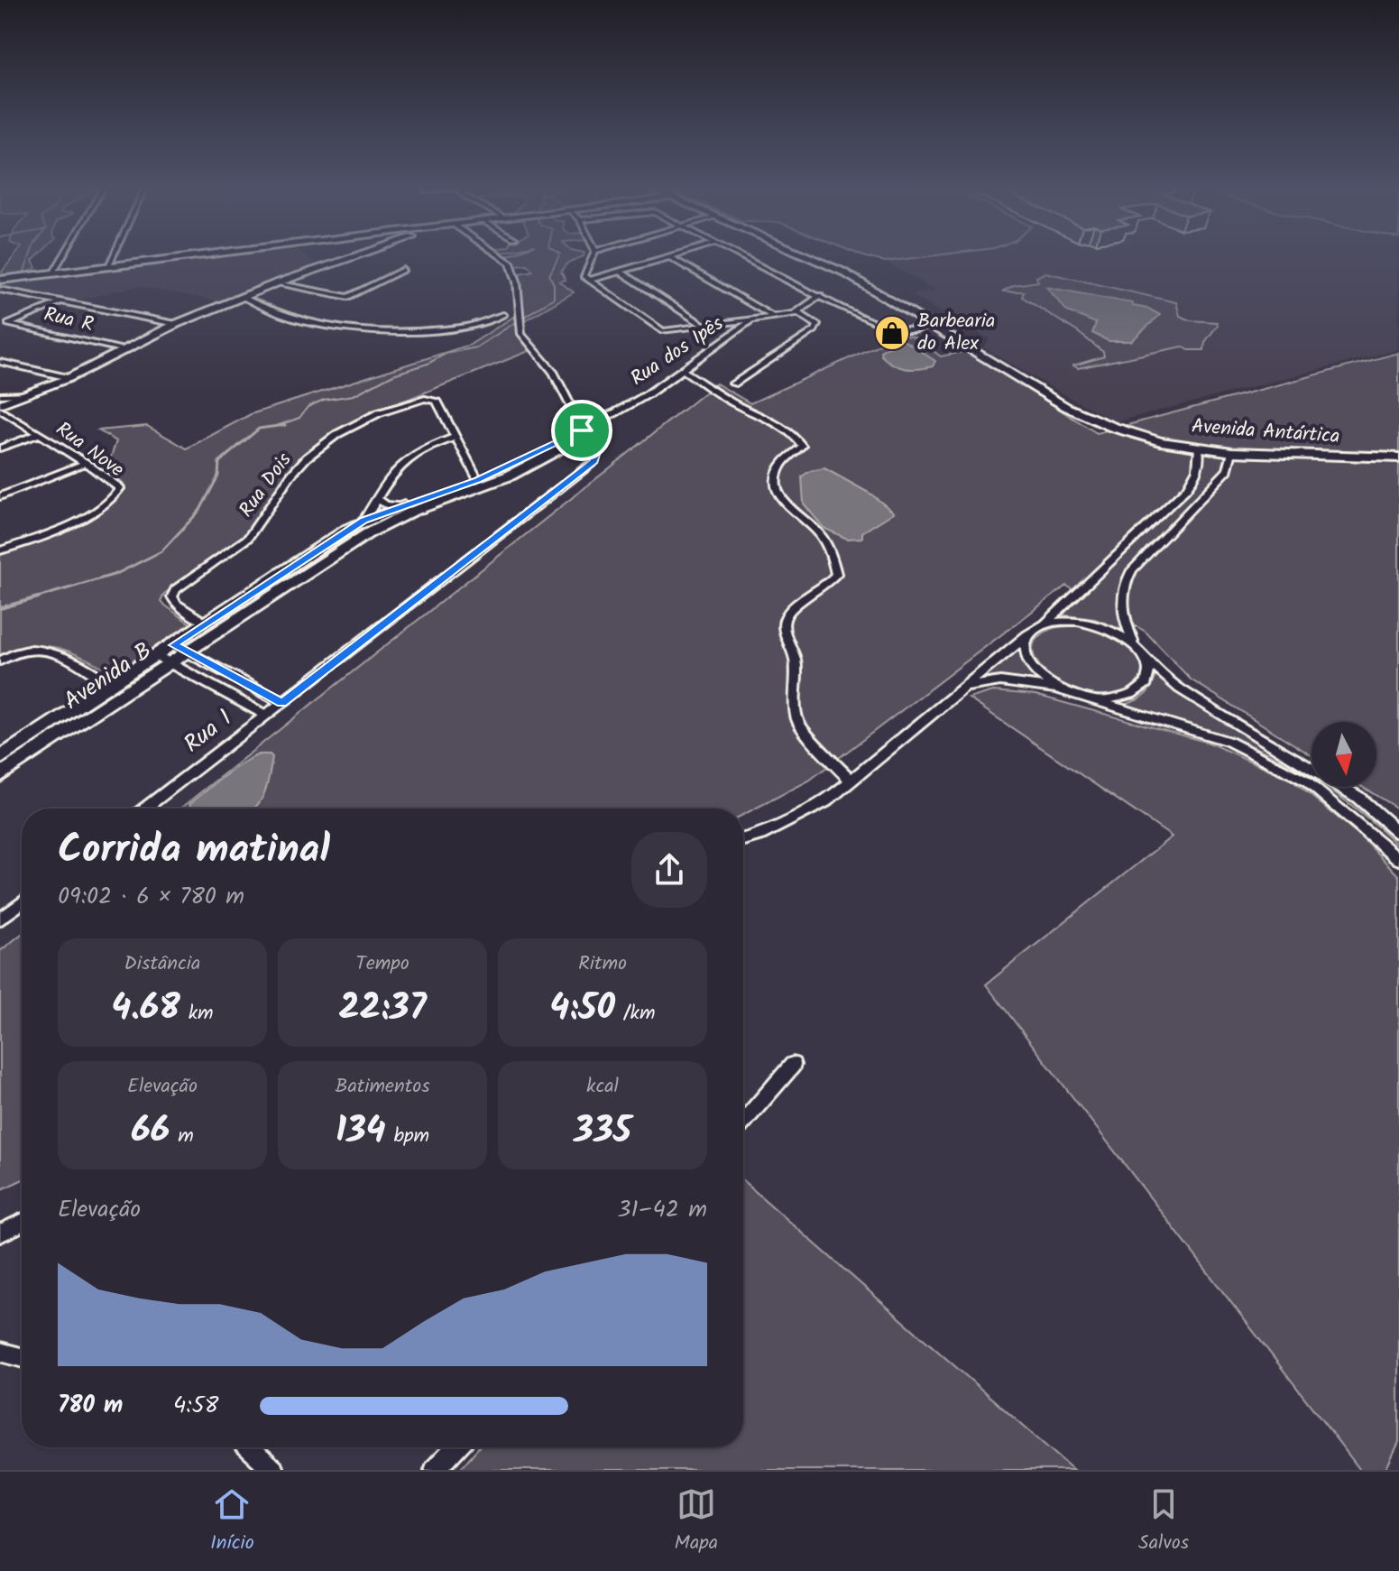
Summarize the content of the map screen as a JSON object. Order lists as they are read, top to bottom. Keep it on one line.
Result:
{"streets":{"main road":["Avenida Antártica","Avenida B"],"street":["Rua R","Rua dos Ipês","Rua Nove","Rua Dois","Rua 1"]},"crossings":[["Rua dos Ipês","Avenida B"],["Rua Dois","Avenida B"]],"places":{"shop":["Barbearia do Alex"]},"north":"bottom","page":{"heading":["Corrida matinal","09:02 · 6 × 780 m"],"stats":[["Distância","4.68 km"],["Tempo","22:37"],["Ritmo","4:50 /km"],["Elevação","66 m"],["Batimentos","134 bpm"],["kcal","335"]],"chart":["Elevação","31–42 m"],"list":[{"name":"780 m","note":"4:58"}],"tabs":["Início","Mapa","Salvos"]}}
